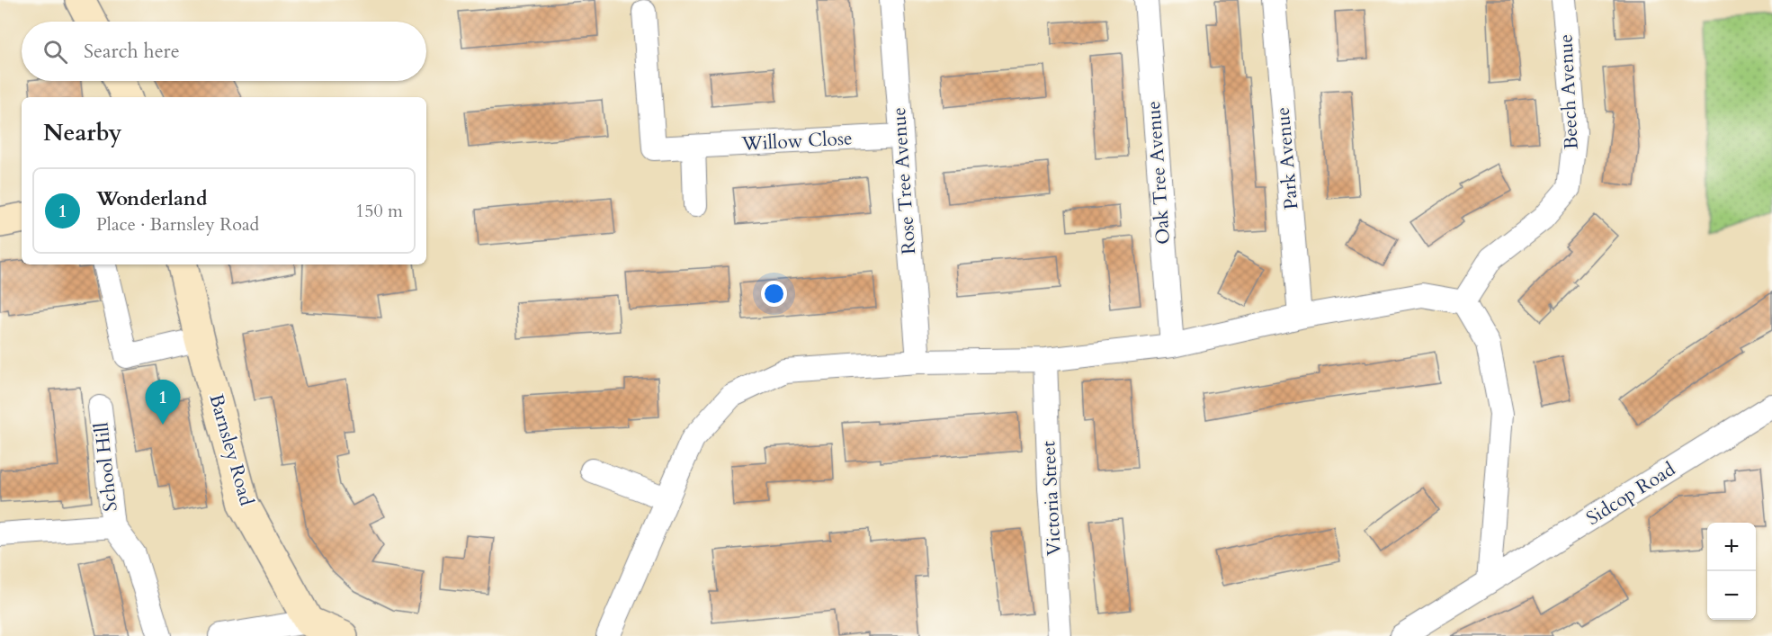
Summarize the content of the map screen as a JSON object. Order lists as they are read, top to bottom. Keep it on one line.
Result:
{"streets":{"street":["Beech Avenue","Willow Close","Park Avenue","Oak Tree Avenue","Rose Tree Avenue","Barnsley Road","School Hill","Sidcop Road","Victoria Street"]},"crossings":[["Willow Close","Rose Tree Avenue"]],"page":{"search":"Search here","heading":"Nearby","list":[{"mark":"1","name":"Wonderland","note":"Place · Barnsley Road","value":"150 m"}],"pins":"1","map_buttons":["+","−"]}}
